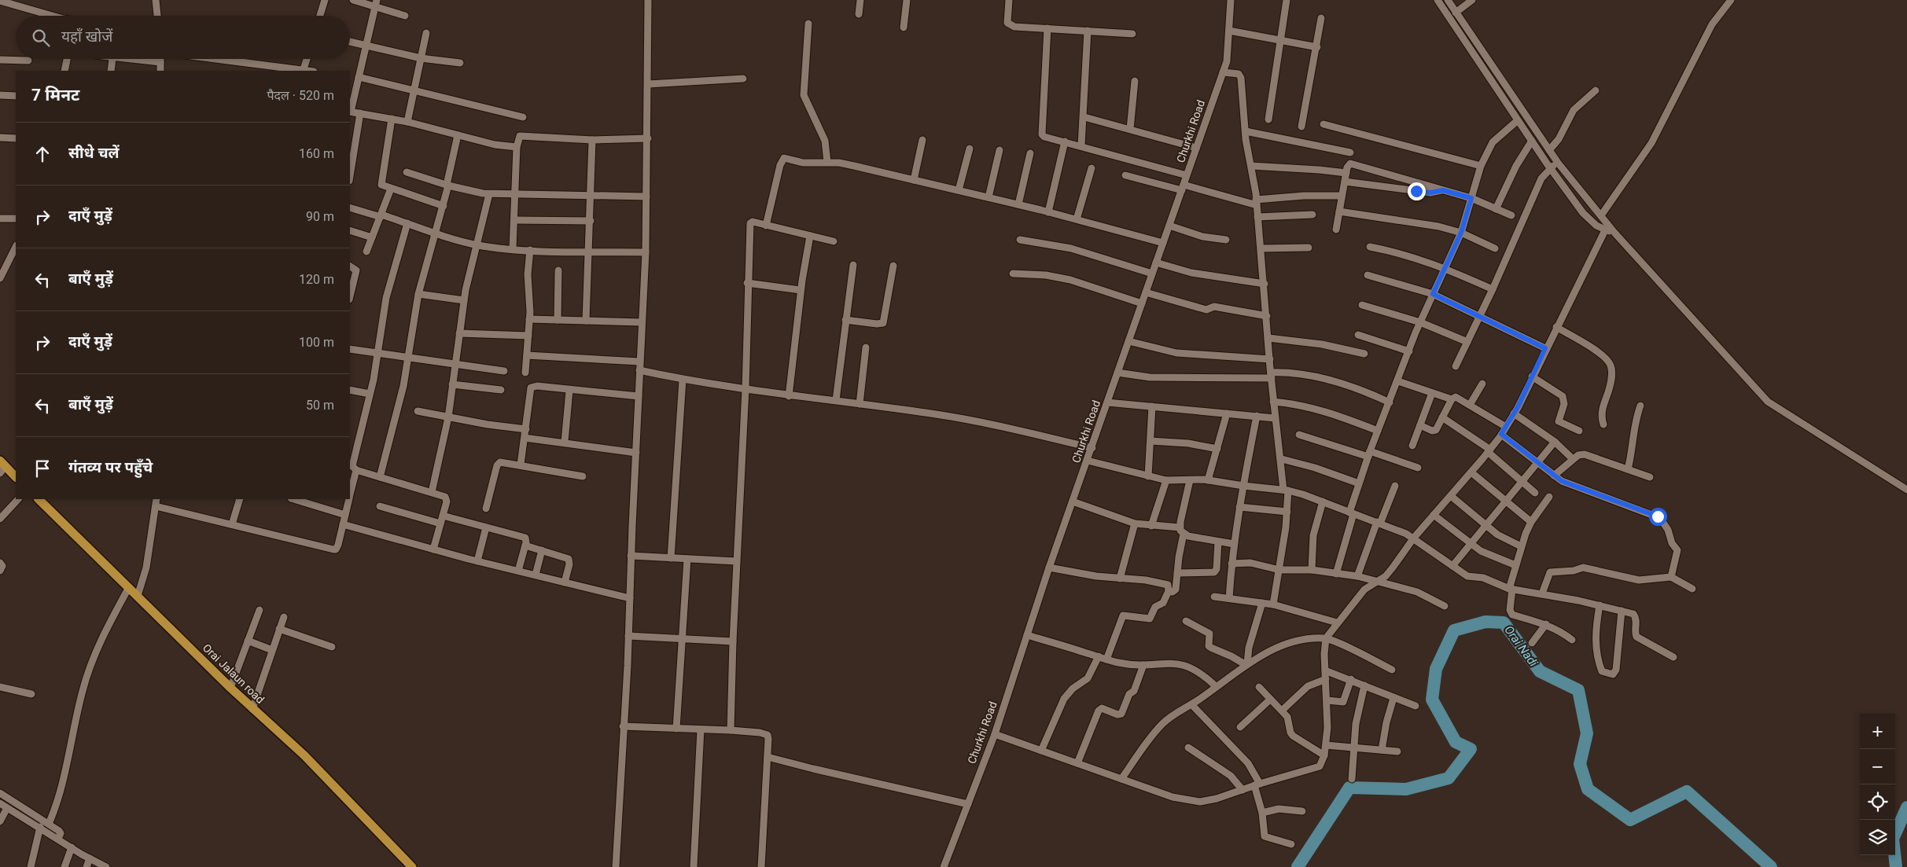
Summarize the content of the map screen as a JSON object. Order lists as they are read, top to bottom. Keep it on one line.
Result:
{"streets":{"main road":["Orai Jalaun road"],"street":["Churkhi Road"]},"water":["Orai Nadi"],"page":{"search":"यहाँ खोजें","heading":["7 मिनट","पैदल · 520 m"],"list":[["सीधे चलें","160 m"],["दाएँ मुड़ें","90 m"],["बाएँ मुड़ें","120 m"],["दाएँ मुड़ें","100 m"],["बाएँ मुड़ें","50 m"],"गंतव्य पर पहुँचे"],"map_buttons":["+","−"]}}
